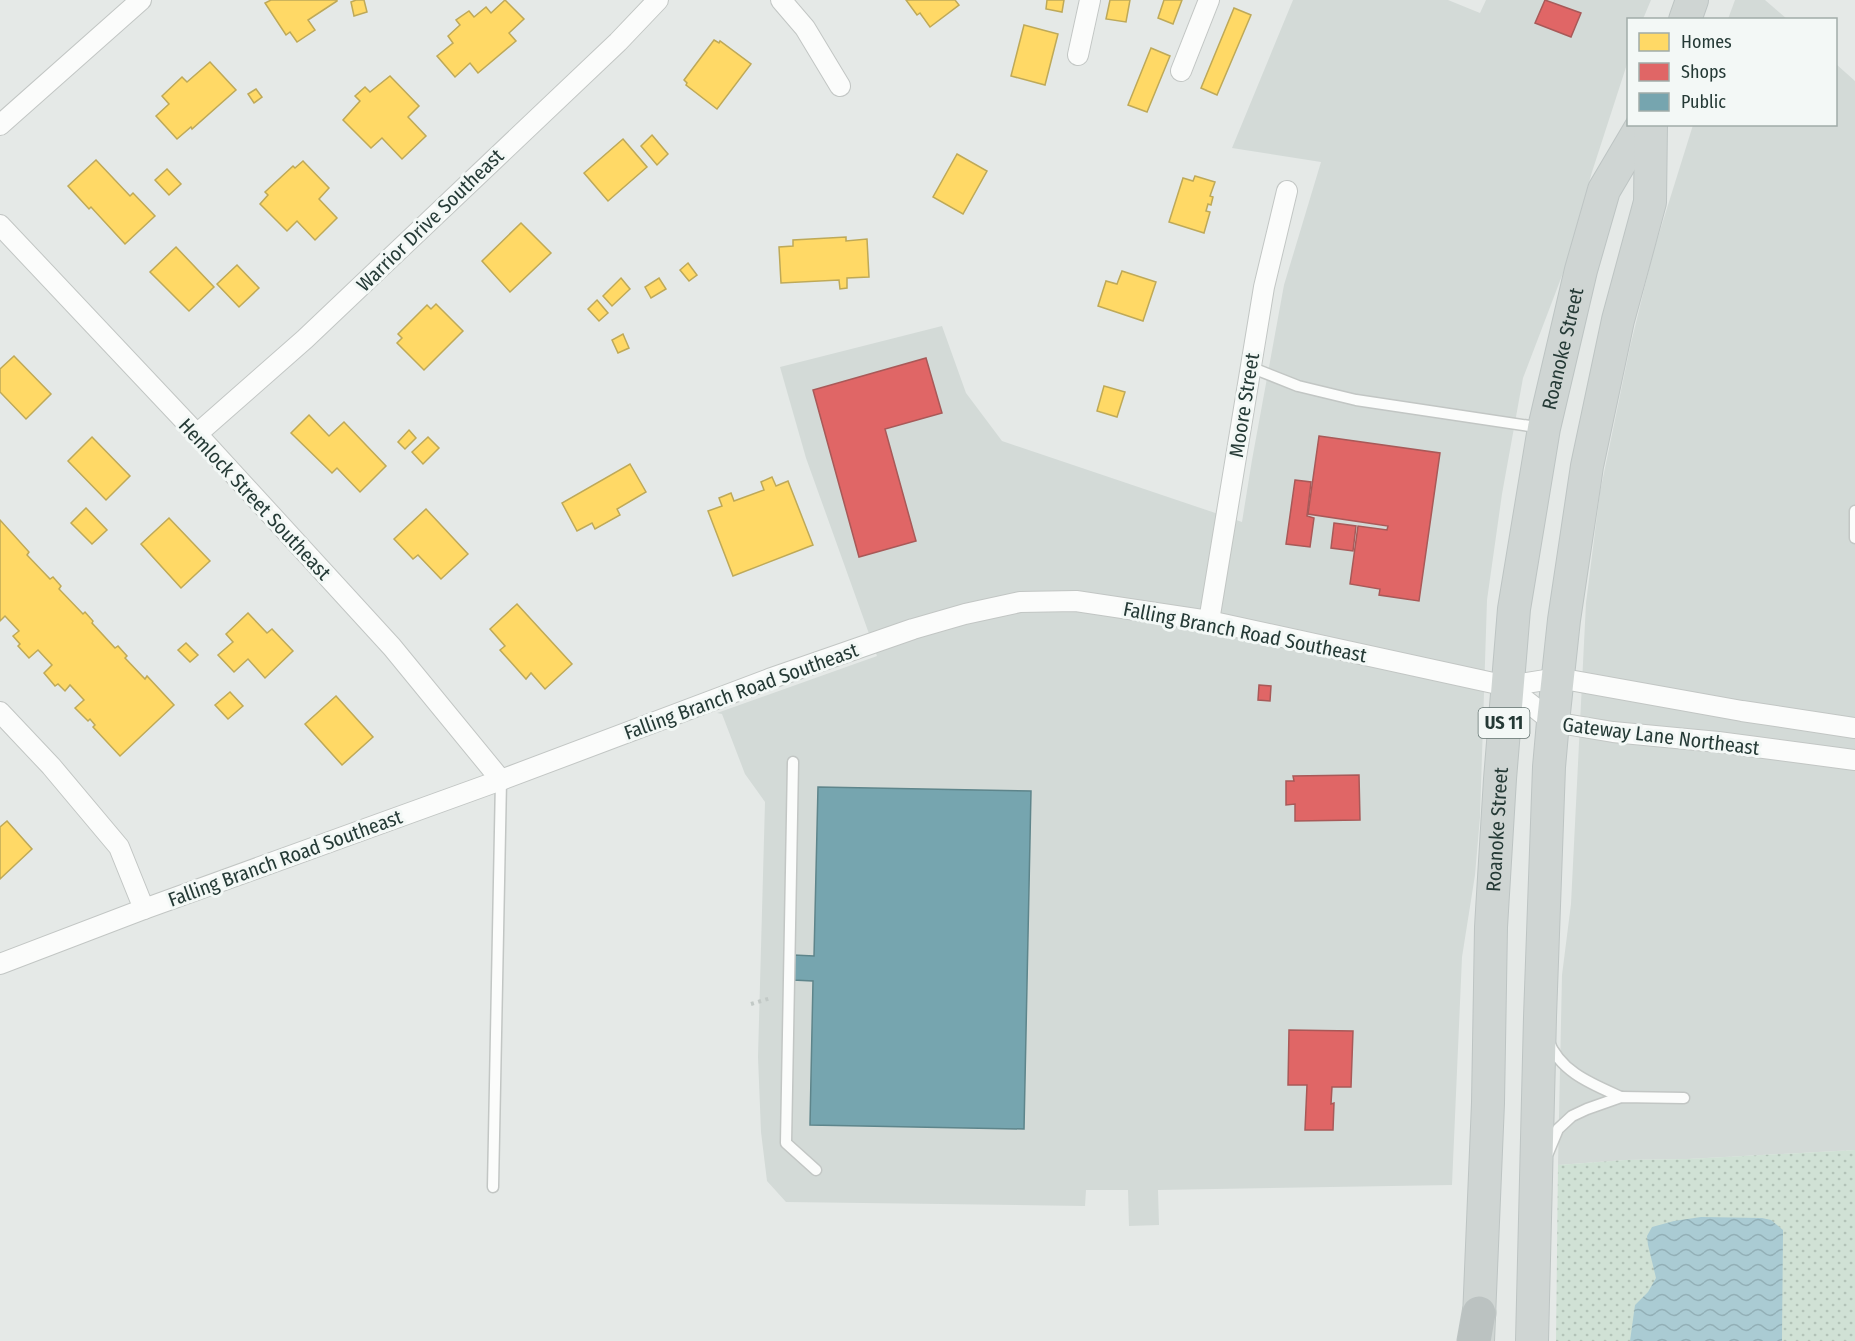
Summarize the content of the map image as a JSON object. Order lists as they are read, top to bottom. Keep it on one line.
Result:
{"streets":{"main road":["Roanoke Street","US 11"],"street":["Warrior Drive Southeast","Moore Street","Hemlock Street Southeast","Falling Branch Road Southeast","Gateway Lane Northeast"]},"crossings":[["Warrior Drive Southeast","Hemlock Street Southeast"],["Roanoke Street","Falling Branch Road Southeast"],["Roanoke Street","Gateway Lane Northeast"],["Moore Street","Falling Branch Road Southeast"],["Hemlock Street Southeast","Falling Branch Road Southeast"],["Falling Branch Road Southeast","Gateway Lane Northeast"],["US 11","Gateway Lane Northeast"]],"legend":["Homes","Shops","Public"]}
